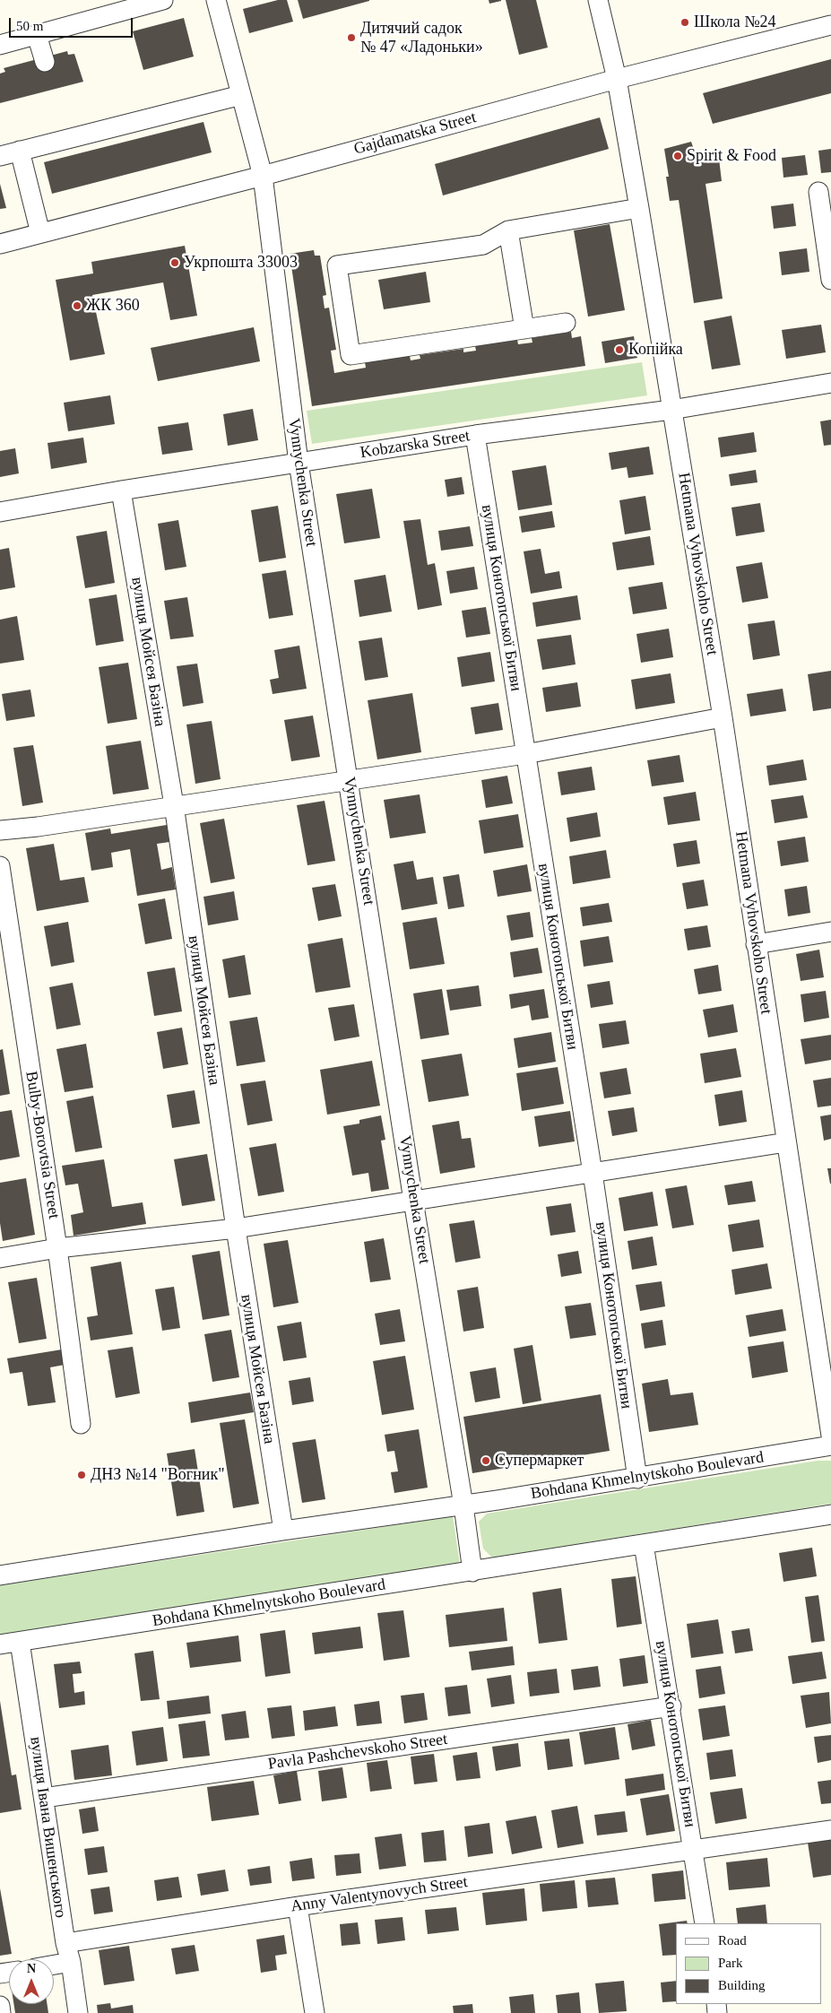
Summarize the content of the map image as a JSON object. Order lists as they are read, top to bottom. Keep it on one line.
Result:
{"streets":{"street":["Gajdamatska Street","Kobzarska Street","Vynnychenka Street","Hetmana Vyhovskoho Street","вулиця Конотопської Битви","вулиця Мойсея Базіна","Bulby-Borovtsia Street","Bohdana Khmelnytskoho Boulevard","Pavla Pashchevskoho Street","вулиця Івана Вишенського","Anny Valentynovych Street"]},"crossings":[["Gajdamatska Street","Vynnychenka Street"],["Gajdamatska Street","Hetmana Vyhovskoho Street"],["Kobzarska Street","Vynnychenka Street"],["Kobzarska Street","Hetmana Vyhovskoho Street"],["Kobzarska Street","вулиця Конотопської Битви"],["Kobzarska Street","вулиця Мойсея Базіна"],["Vynnychenka Street","Bohdana Khmelnytskoho Boulevard"],["вулиця Конотопської Битви","Bohdana Khmelnytskoho Boulevard"],["вулиця Конотопської Битви","Pavla Pashchevskoho Street"],["вулиця Конотопської Битви","Anny Valentynovych Street"],["вулиця Мойсея Базіна","Bohdana Khmelnytskoho Boulevard"],["Bohdana Khmelnytskoho Boulevard","вулиця Івана Вишенського"],["Pavla Pashchevskoho Street","вулиця Івана Вишенського"],["вулиця Івана Вишенського","Anny Valentynovych Street"]],"places":["Школа №24","Дитячий садок № 47 «Ладоньки»","Spirit & Food","Укрпошта 33003","ЖК 360","Копійка","Супермаркет","ДНЗ №14 \"Вогник\""],"legend":["Road","Park","Building"],"scale_bar":"50 m","north":"top"}
